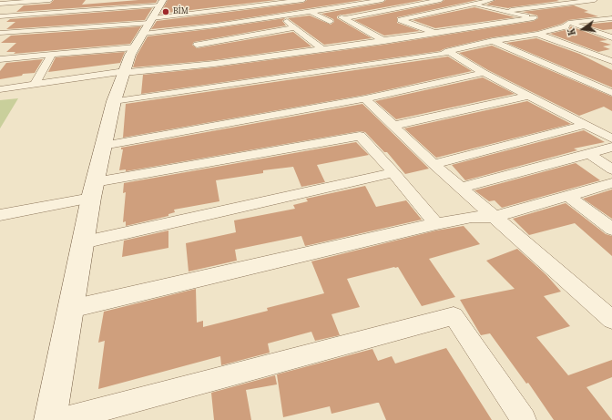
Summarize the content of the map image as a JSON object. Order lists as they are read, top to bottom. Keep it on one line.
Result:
{"places":["BİM"],"north":"left"}
